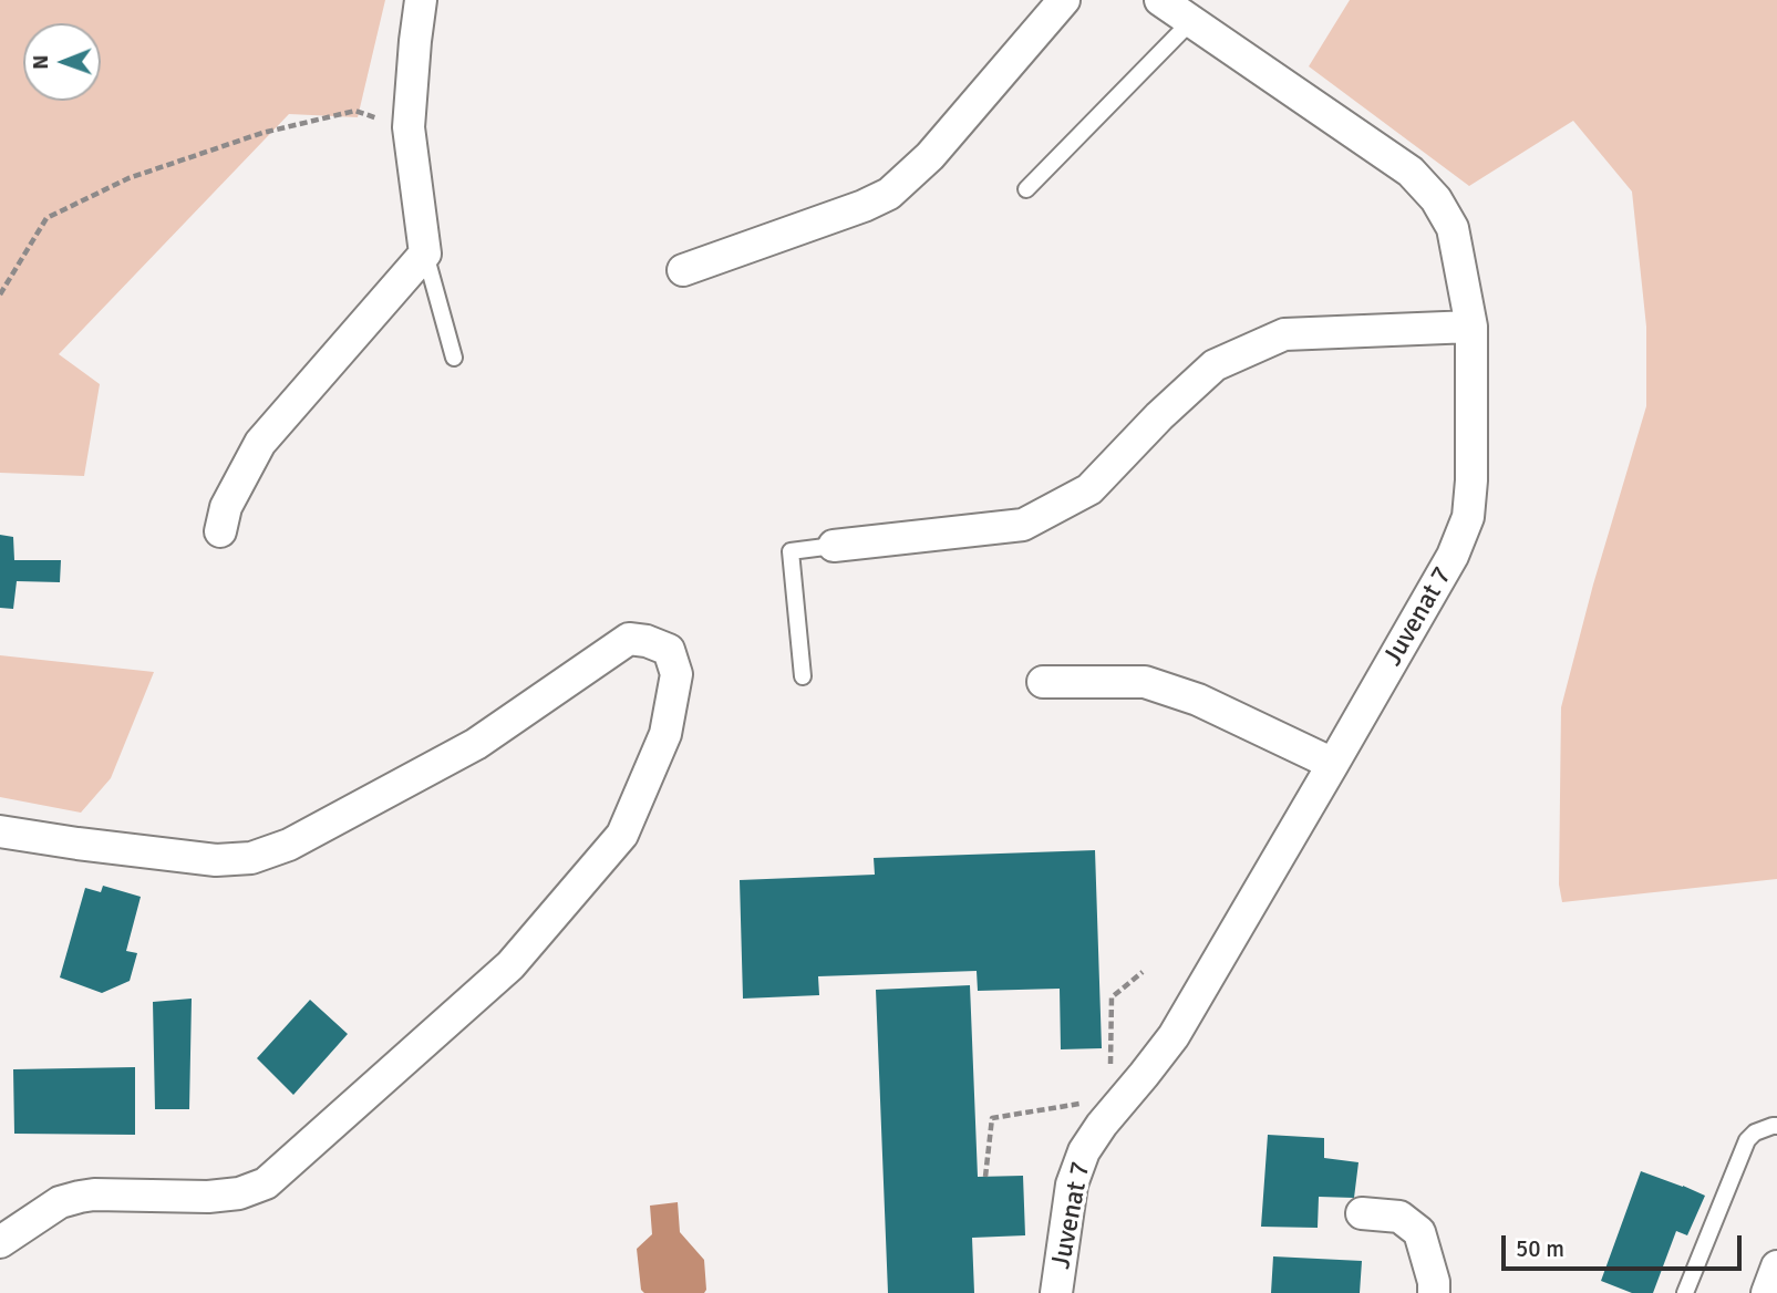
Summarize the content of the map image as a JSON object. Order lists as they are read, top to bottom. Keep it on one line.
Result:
{"streets":{"street":["Juvenat 7"]},"scale_bar":"50 m","north":"left"}
